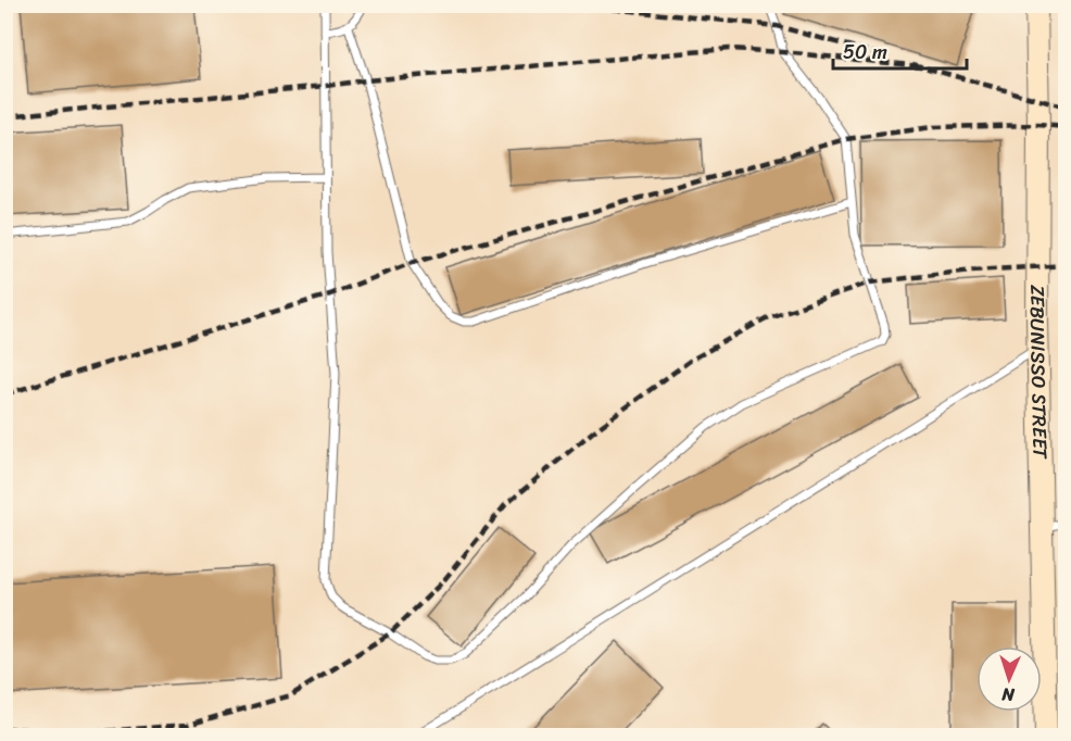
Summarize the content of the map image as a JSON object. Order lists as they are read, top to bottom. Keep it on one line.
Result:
{"streets":{"street":["ZEBUNISSO STREET"]},"scale_bar":"50 m","north":"bottom"}
